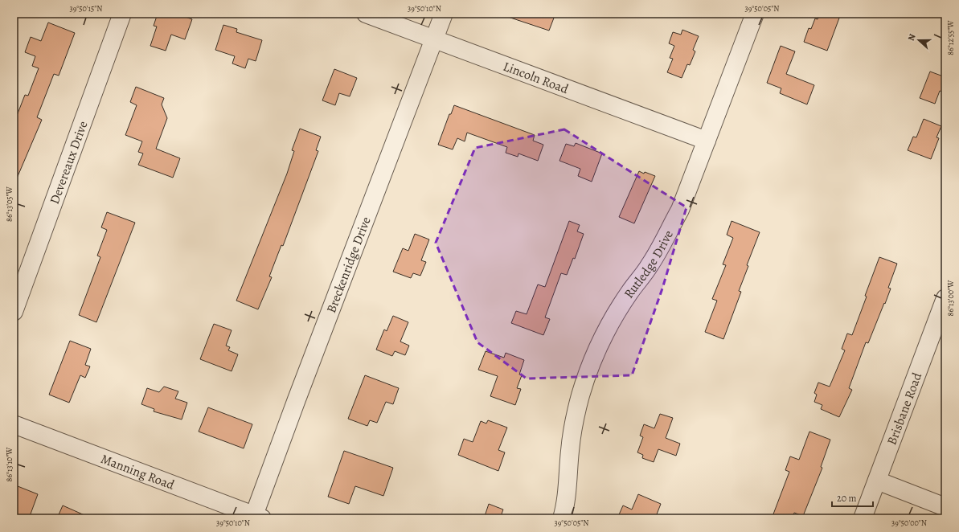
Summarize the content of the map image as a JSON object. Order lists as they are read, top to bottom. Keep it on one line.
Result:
{"streets":{"street":["Lincoln Road","Devereaux Drive","Rutledge Drive","Breckenridge Drive","Brisbane Road","Manning Road"]},"crossings":[["Lincoln Road","Rutledge Drive"],["Lincoln Road","Breckenridge Drive"],["Breckenridge Drive","Manning Road"]],"scale_bar":"20 m","north":"left","coordinates":["39°50'15\"N","39°50'10\"N","39°50'05\"N","86°12'55\"W","86°13'05\"W","86°13'00\"W","86°13'10\"W","39°50'00\"N"]}
